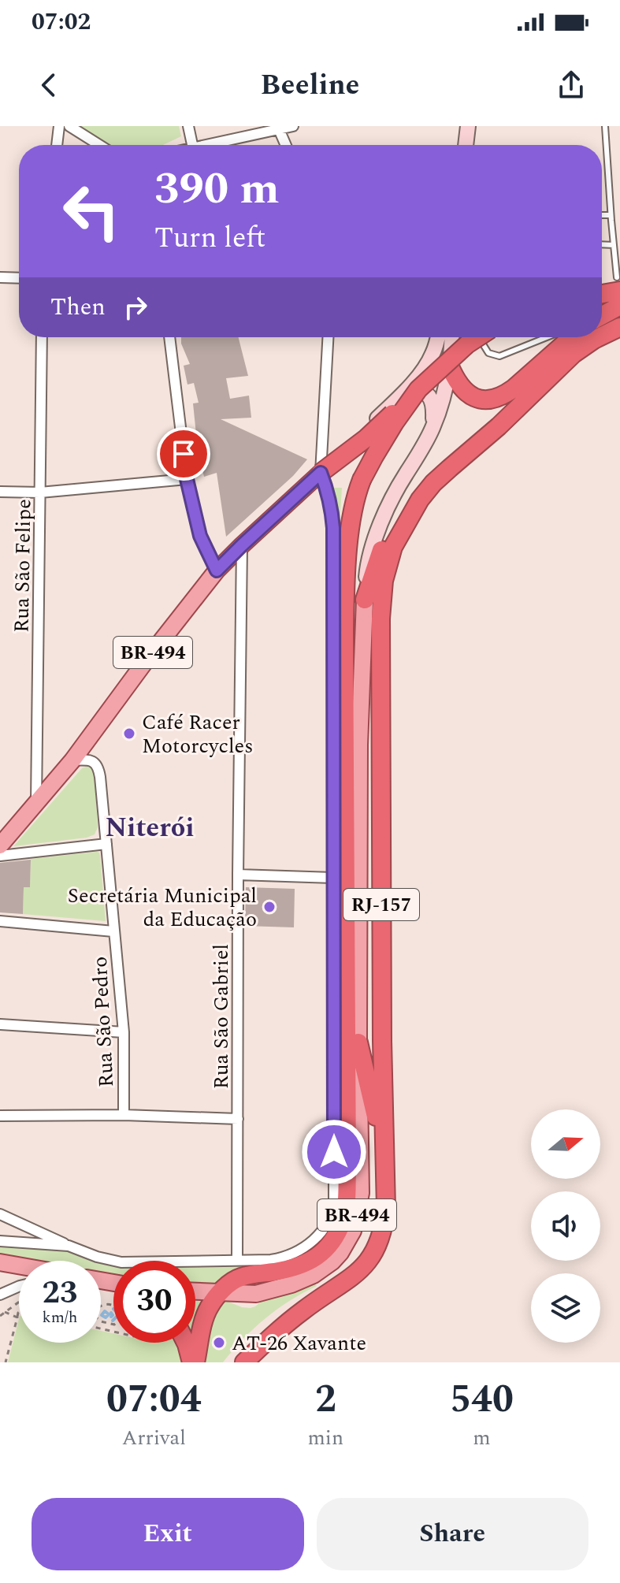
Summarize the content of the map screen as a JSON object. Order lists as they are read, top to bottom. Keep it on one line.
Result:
{"streets":{"highway":["BR-494","RJ-157"],"street":["Rua São Felipe","Rua São Gabriel","Rua São Pedro"]},"crossings":[["Rua São Felipe","BR-494"],["BR-494","Rua São Gabriel"],["BR-494","Rua São Pedro"]],"districts":["Niterói"],"places":["Café Racer Motorcycles","Secretária Municipal da Educação","AT-26 Xavante"],"north":"right","page":{"status":"07:02","header":"Beeline","turn":["390 m","Turn left"],"then":"Then","speed":"23 km/h","limit":"30","eta":["07:04","Arrival","2","min","540","m"],"buttons":["Exit","Share"]}}
